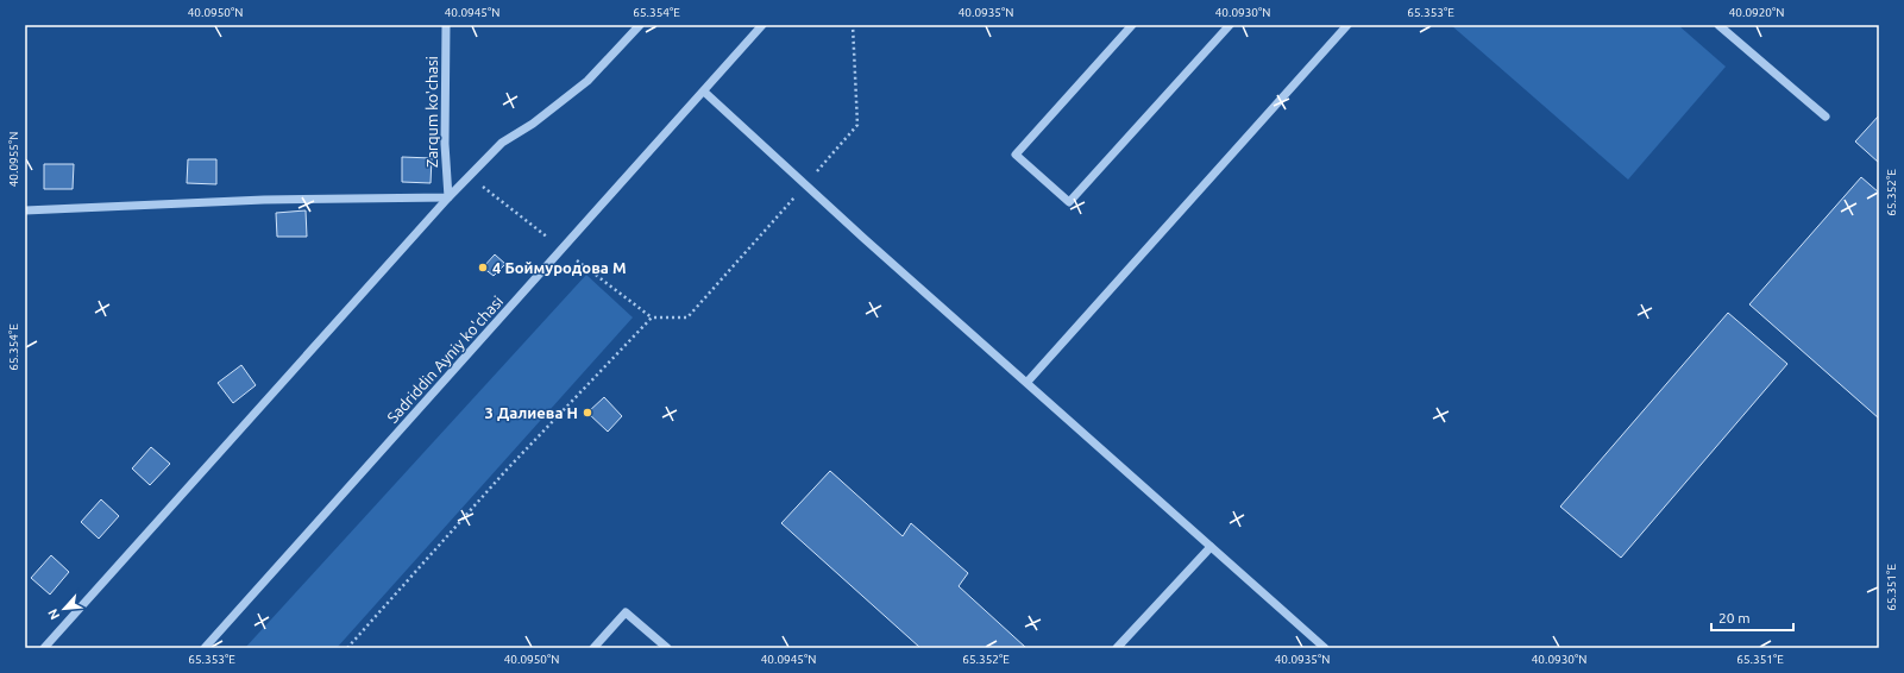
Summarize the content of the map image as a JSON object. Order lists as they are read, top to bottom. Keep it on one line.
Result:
{"streets":{"street":["Zarqum ko'chasi","Sadriddin Ayniy ko'chasi"]},"places":["4 Боймуродова М","3 Далиева Н"],"scale_bar":"20 m","north":"bottom left","coordinates":["40.0950°N","40.0945°N","65.354°E","40.0935°N","40.0930°N","65.353°E","40.0920°N","40.0955°N","65.352°E","65.351°E"]}
